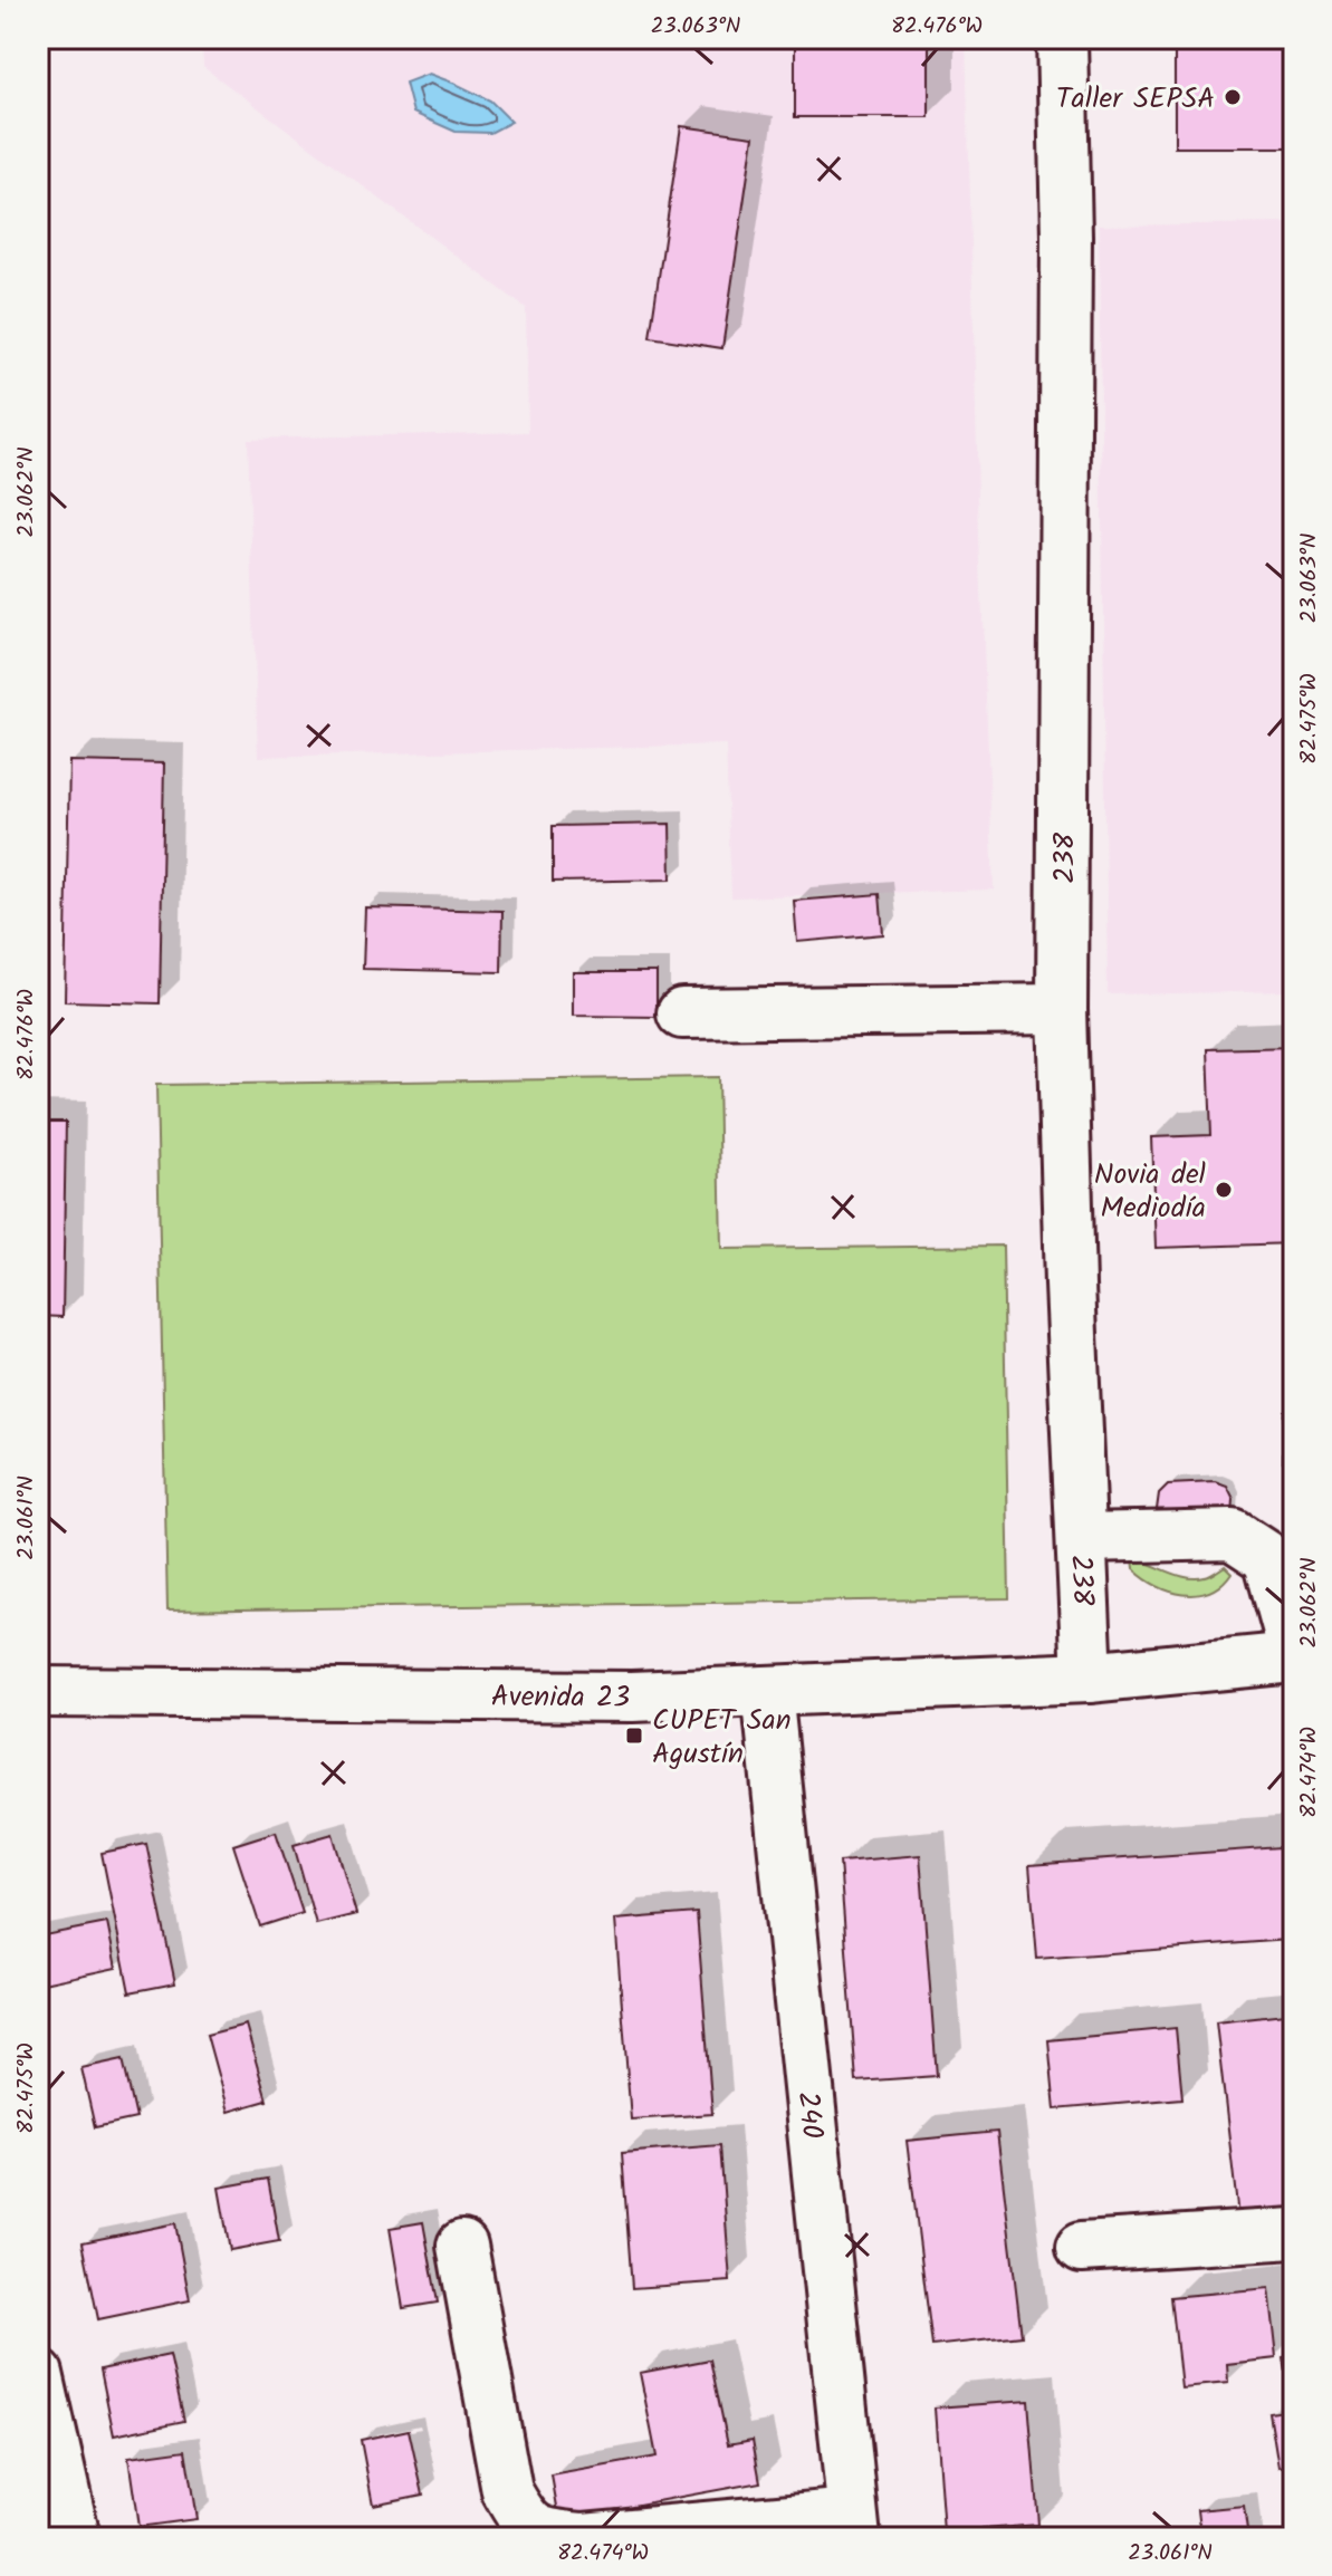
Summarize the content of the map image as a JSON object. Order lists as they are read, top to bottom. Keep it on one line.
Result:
{"streets":{"street":["238","Avenida 23","240"]},"crossings":[["238","Avenida 23"],["Avenida 23","240"]],"places":{"other":["Taller SEPSA","Novia del Mediodía"],"transit":["CUPET San Agustín"]},"coordinates":["23.063°N","82.476°W","23.062°N","82.475°W","23.061°N","82.474°W"]}
